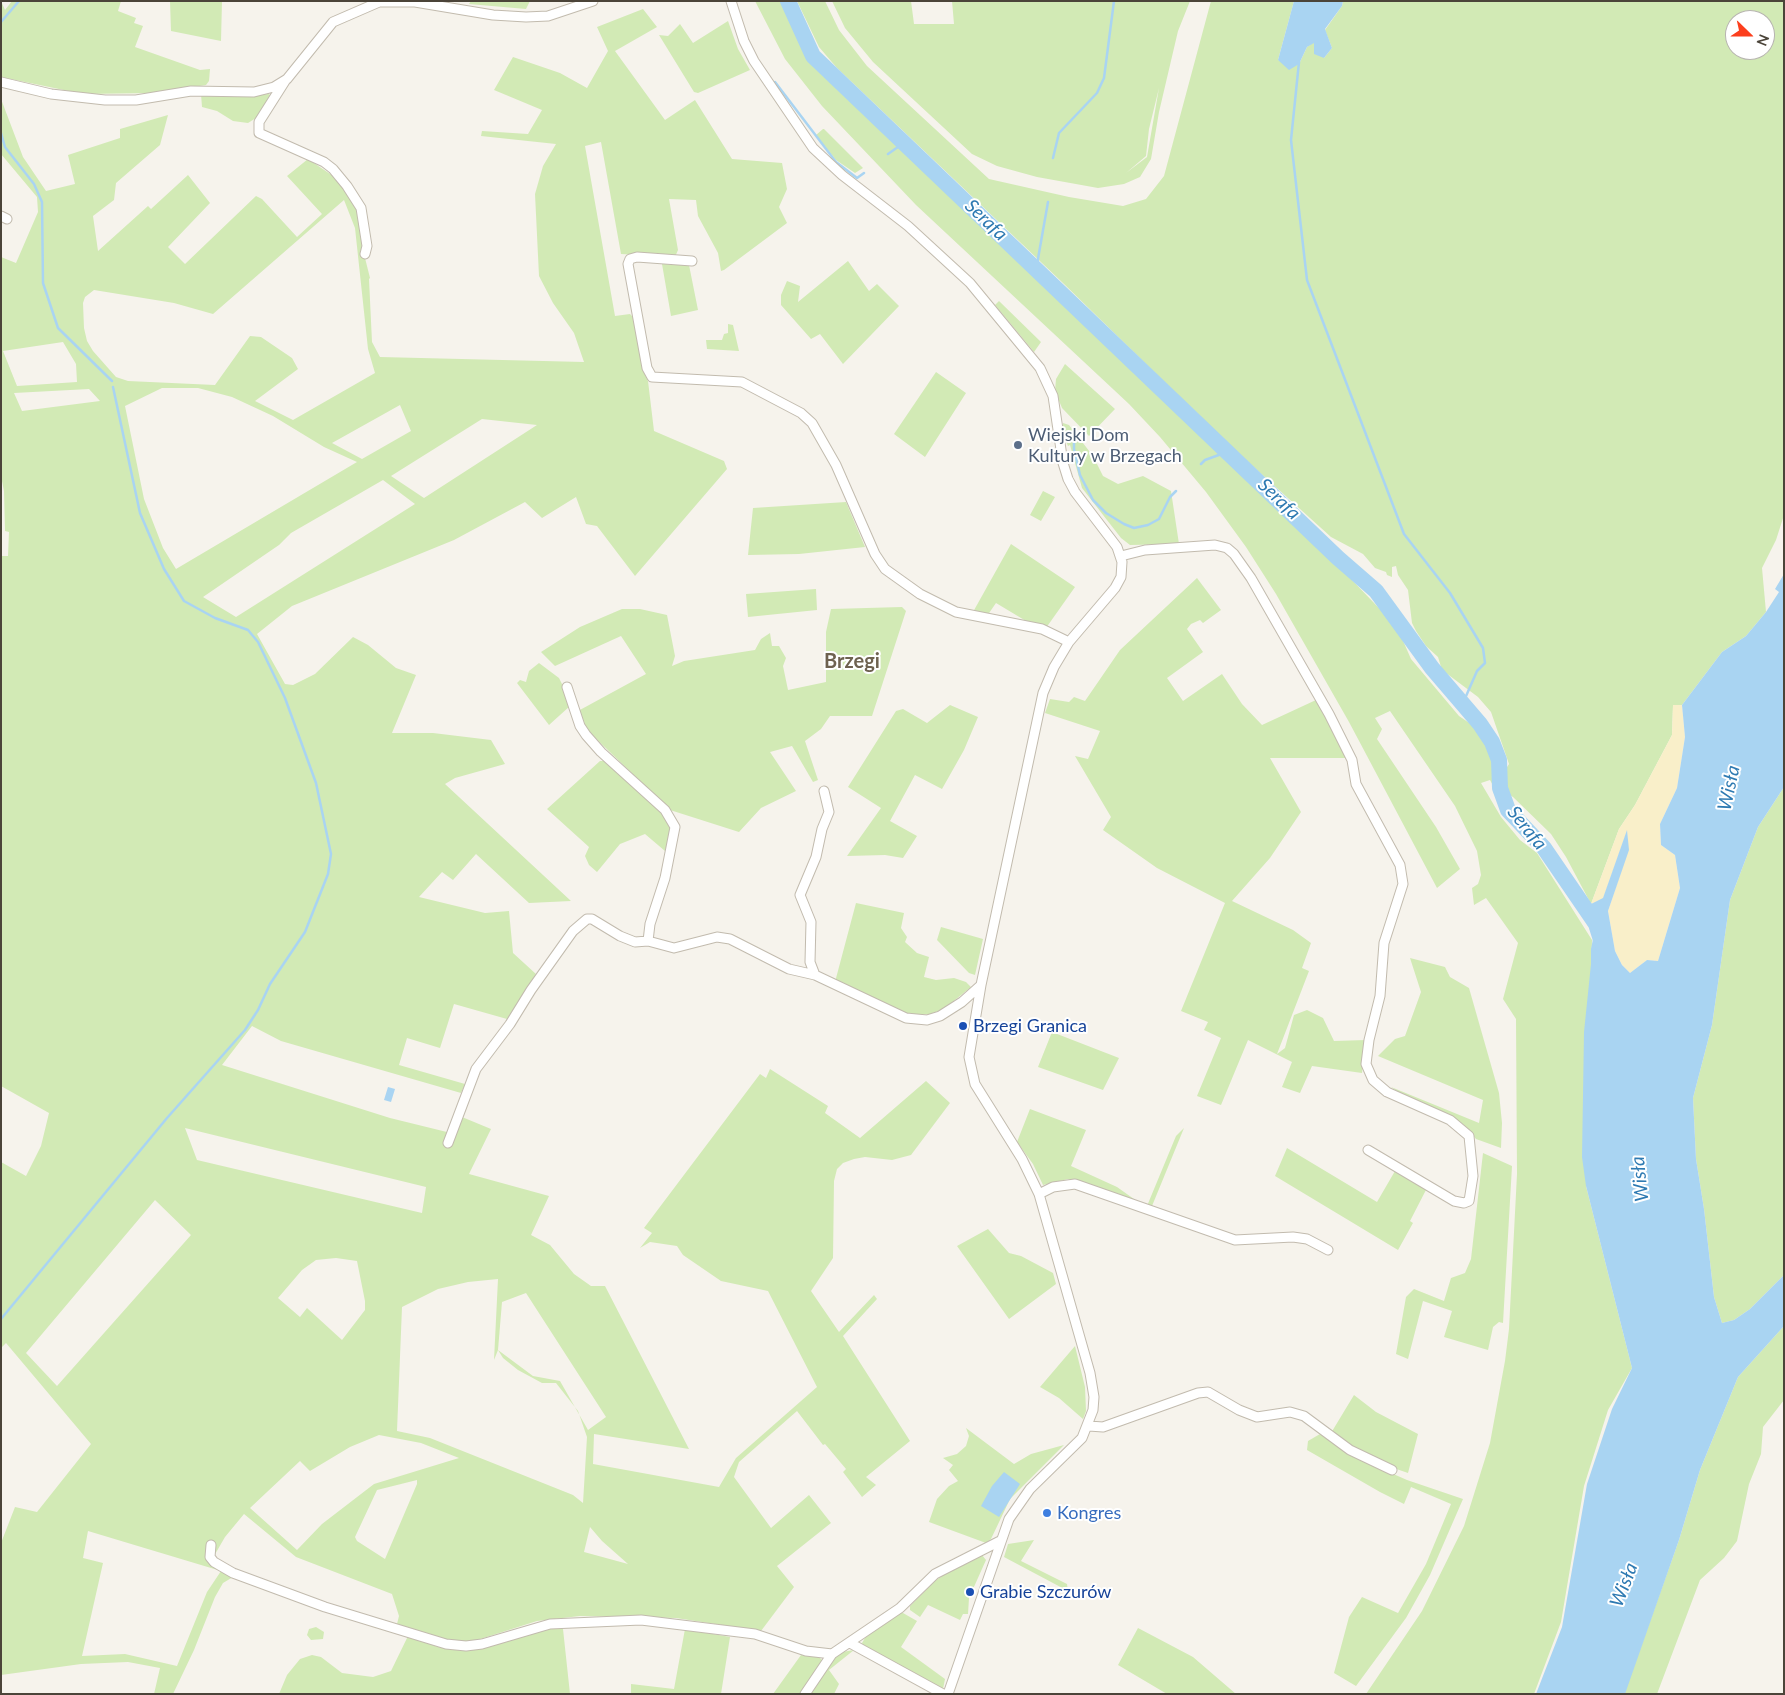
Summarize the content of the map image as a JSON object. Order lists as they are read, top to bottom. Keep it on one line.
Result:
{"districts":["Brzegi"],"water":["Serafa","Wisła"],"places":["Wiejski Dom Kultury w Brzegach","Brzegi Granica","Kongres","Grabie Szczurów"],"north":"right"}
